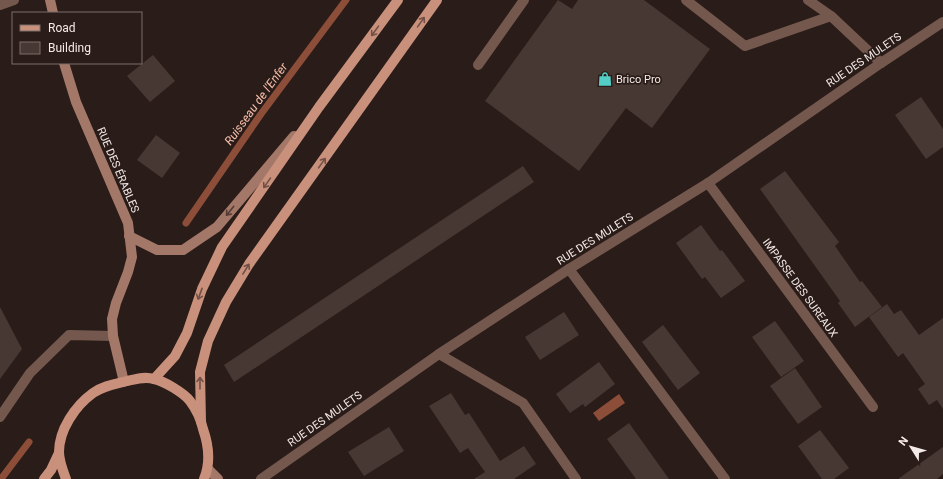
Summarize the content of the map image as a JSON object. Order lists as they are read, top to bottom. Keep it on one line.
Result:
{"streets":{"street":["RUE DES MULETS","RUE DES ÉRABLES","IMPASSE DES SUREAUX"]},"crossings":[["RUE DES MULETS","IMPASSE DES SUREAUX"]],"water":["Ruisseau de l'Enfer"],"places":{"shop":["Brico Pro"]},"legend":["Road","Building"],"north":"top left"}
